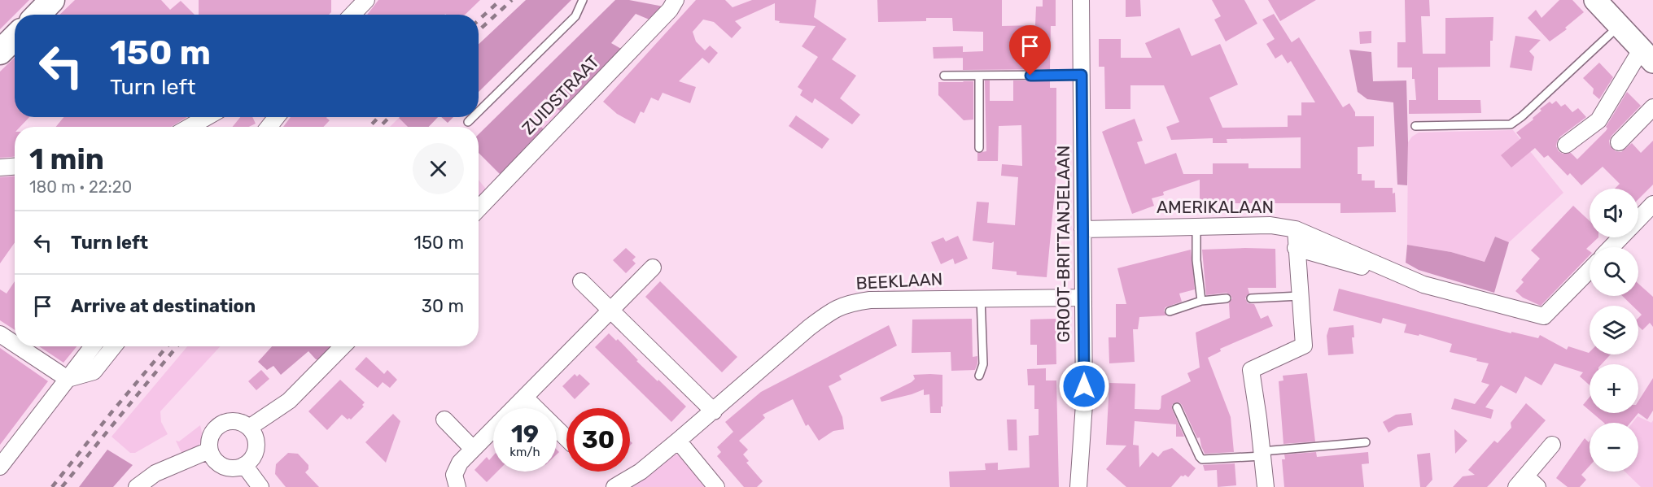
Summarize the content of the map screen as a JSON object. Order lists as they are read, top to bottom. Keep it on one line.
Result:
{"streets":{"street":["ZUIDSTRAAT","AMERIKALAAN","GROOT-BRITTANJELAAN","BEEKLAAN"]},"crossings":[["AMERIKALAAN","GROOT-BRITTANJELAAN"],["GROOT-BRITTANJELAAN","BEEKLAAN"]],"page":{"turn":["150 m","Turn left"],"heading":["1 min","180 m · 22:20"],"map_buttons":["+","−"],"list":[{"name":"Turn left","value":"150 m"},{"name":"Arrive at destination","value":"30 m"}],"speed":"19 km/h","limit":"30"}}
